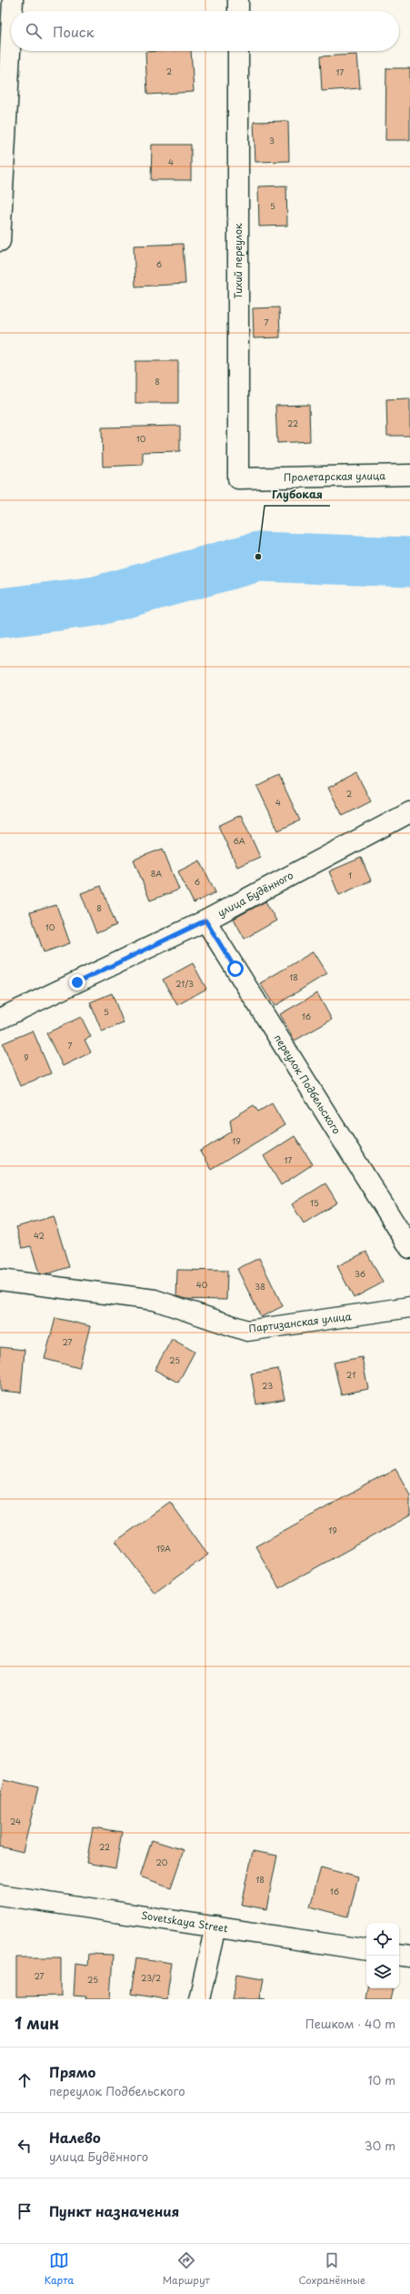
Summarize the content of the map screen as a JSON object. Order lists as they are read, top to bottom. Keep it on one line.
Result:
{"streets":{"street":["Тихий переулок","Пролетарская улица","улица Будённого","переулок Подбельского","Партизанская улица","Sovetskaya Street"]},"crossings":[["Тихий переулок","Пролетарская улица"],["улица Будённого","переулок Подбельского"]],"places":["Глубокая"],"house_numbers":["2","17","3","4","5","6","7","8","22","10","2","4","6А","8А","1","6","8","10","18","21/3","5","16","7","9","19","17","15","42","36","40","38","27","25","21","23","19","19А","24","22","20","18","16","27","23/2","25"],"page":{"search":"Поиск","heading":["1 мин","Пешком · 40 m"],"list":[["Прямо","переулок Подбельского","10 m"],["Налево","улица Будённого","30 m"],"Пункт назначения"],"nav":["Карта","Маршрут","Сохранённые"]}}
